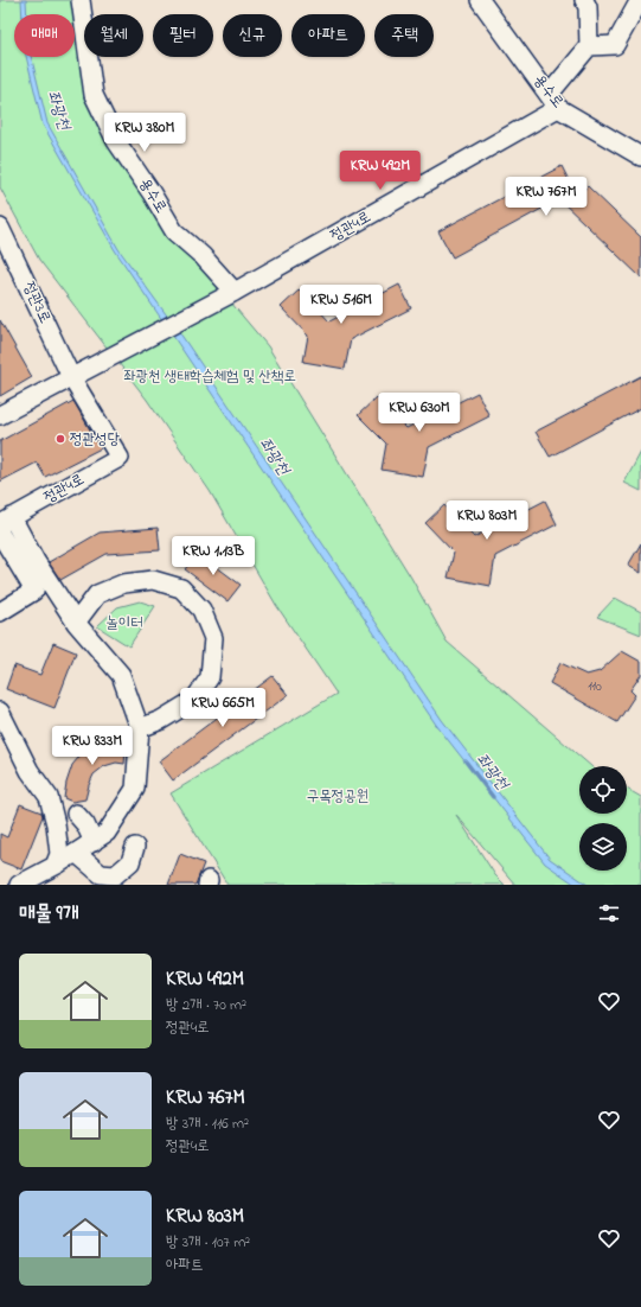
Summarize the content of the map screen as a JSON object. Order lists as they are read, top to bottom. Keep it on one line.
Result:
{"streets":{"street":["용수로","정관4로","정관3로"]},"crossings":[["용수로","정관4로"],["정관4로","정관3로"]],"water":["좌광천"],"parks":["좌광천 생태학습체험 및 산책로","놀이터","구목정공원"],"places":["정관성당"],"house_numbers":["110"],"page":{"chip":["매매","월세","필터","신규","아파트","주택"],"price":["KRW 380M","KRW 492M","KRW 767M","KRW 516M","KRW 630M","KRW 803M","KRW 1.13B","KRW 665M","KRW 833M"],"heading":"매물 9개","list":[{"name":"KRW 492M","note":"방 2개 · 70 m² · 정관4로"},{"name":"KRW 767M","note":"방 3개 · 116 m² · 정관4로"},{"name":"KRW 803M","note":"방 3개 · 107 m² · 아파트"}]}}
